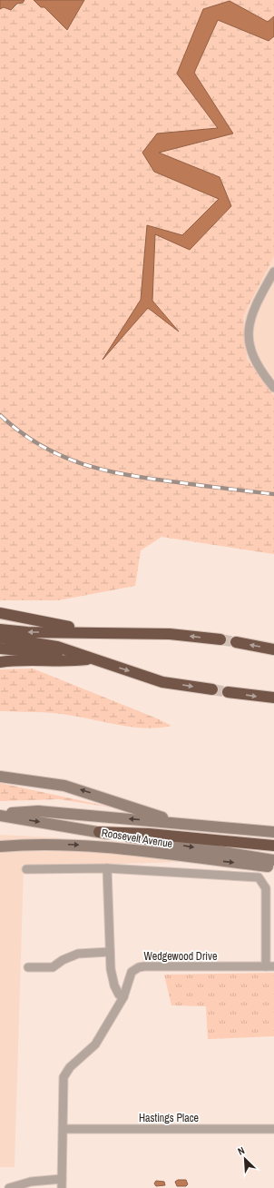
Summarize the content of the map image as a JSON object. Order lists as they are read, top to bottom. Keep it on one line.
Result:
{"streets":{"main road":["Roosevelt Avenue"],"street":["Wedgewood Drive","Hastings Place"]},"crossings":[["Wedgewood Drive","Hastings Place"]],"north":"top left"}
